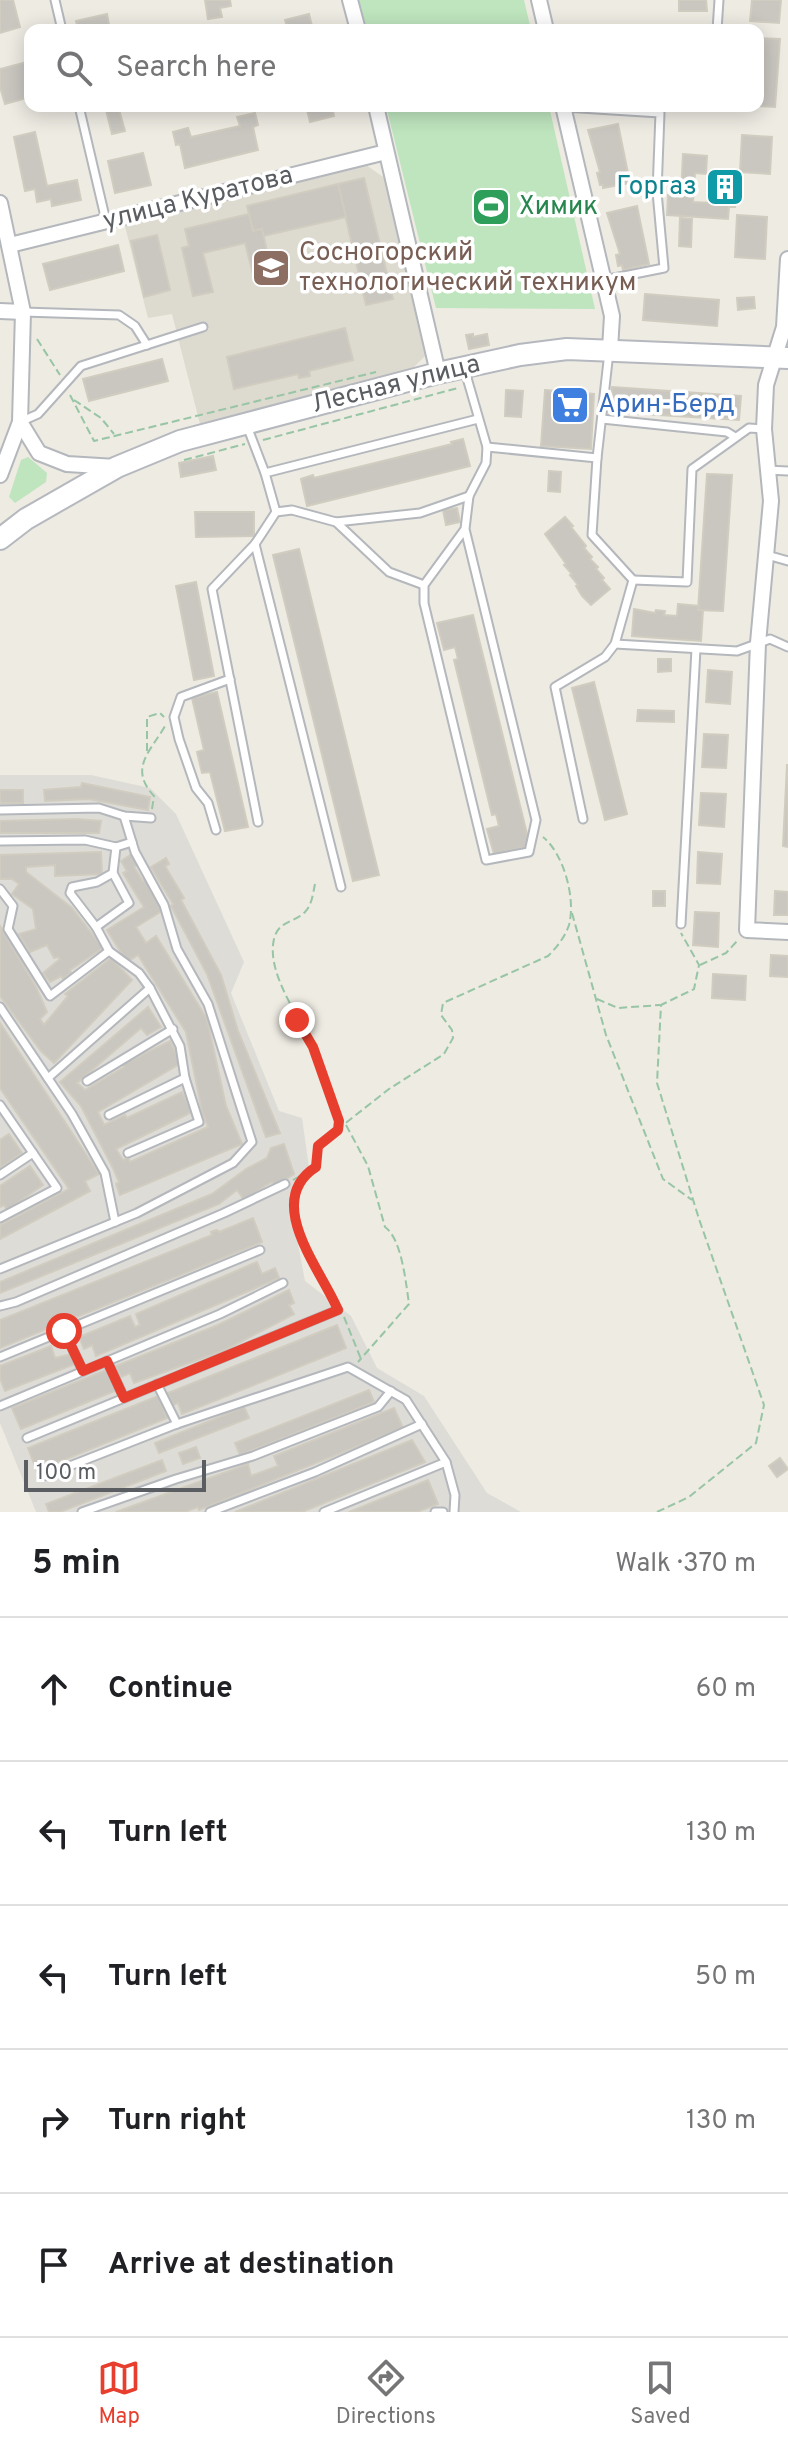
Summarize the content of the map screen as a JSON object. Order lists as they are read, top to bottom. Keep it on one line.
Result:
{"streets":{"main road":["Лесная улица"],"street":["улица Куратова"]},"places":{"building":["Горгаз"],"sports":["Химик"],"school or university":["Сосногорский технологический техникум"],"supermarket":["Арин-Берд"]},"scale_bar":"100 m","page":{"search":"Search here","scale":"100 m","heading":["5 min","Walk · 370 m"],"list":[["Continue","60 m"],["Turn left","130 m"],["Turn left","50 m"],["Turn right","130 m"],"Arrive at destination"],"nav":["Map","Directions","Saved"]}}
